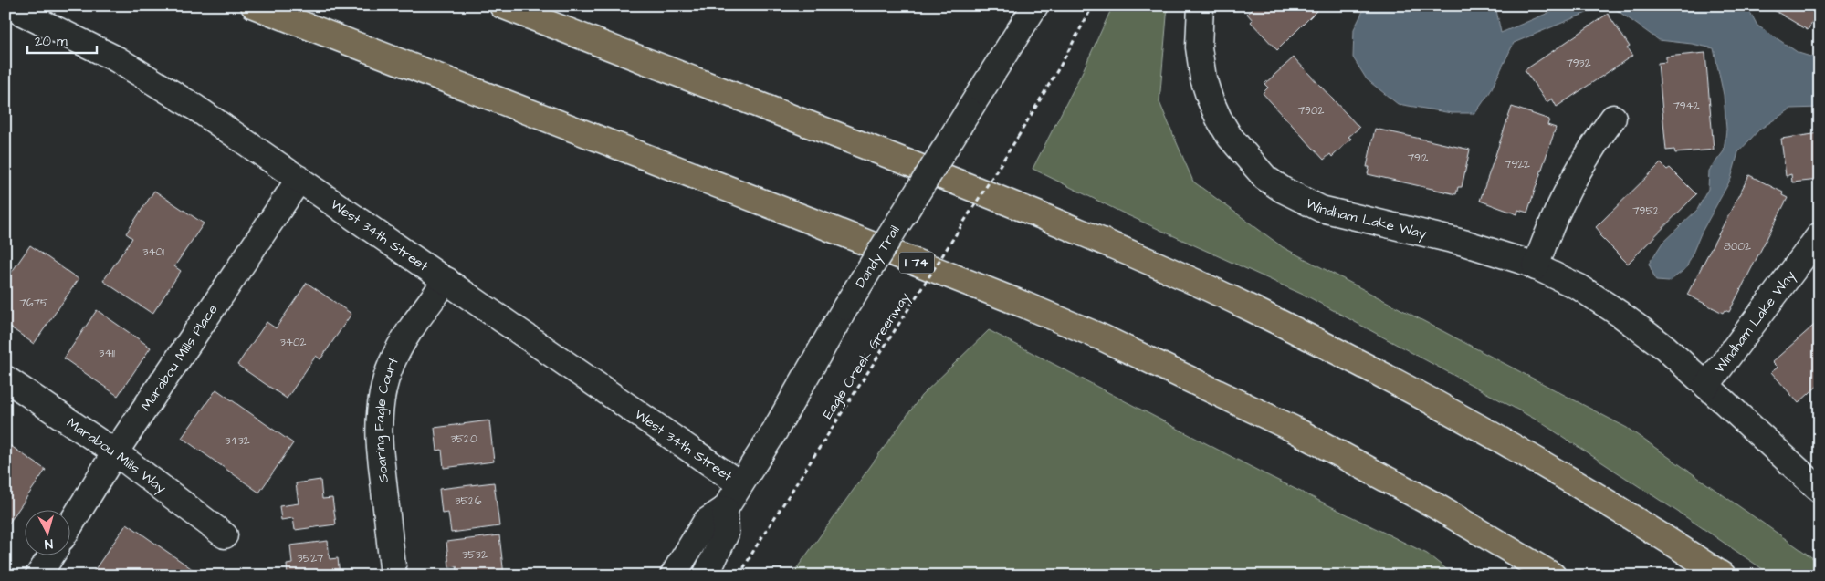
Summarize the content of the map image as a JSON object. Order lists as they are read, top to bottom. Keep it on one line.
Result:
{"streets":{"highway":["I 74"],"street":["Windham Lake Way","West 34th Street","Dandy Trail","Marabou Mills Place","Soaring Eagle Court","Marabou Mills Way"],"path":["Eagle Creek Greenway"]},"crossings":[["West 34th Street","Dandy Trail"],["West 34th Street","Marabou Mills Place"],["West 34th Street","Soaring Eagle Court"],["Marabou Mills Place","Marabou Mills Way"]],"house_numbers":["7932","7942","7902","7912","7922","7952","8002","3401","7675","3402","3411","3520","3432","3526","3532","3527"],"scale_bar":"20 m","north":"bottom"}
